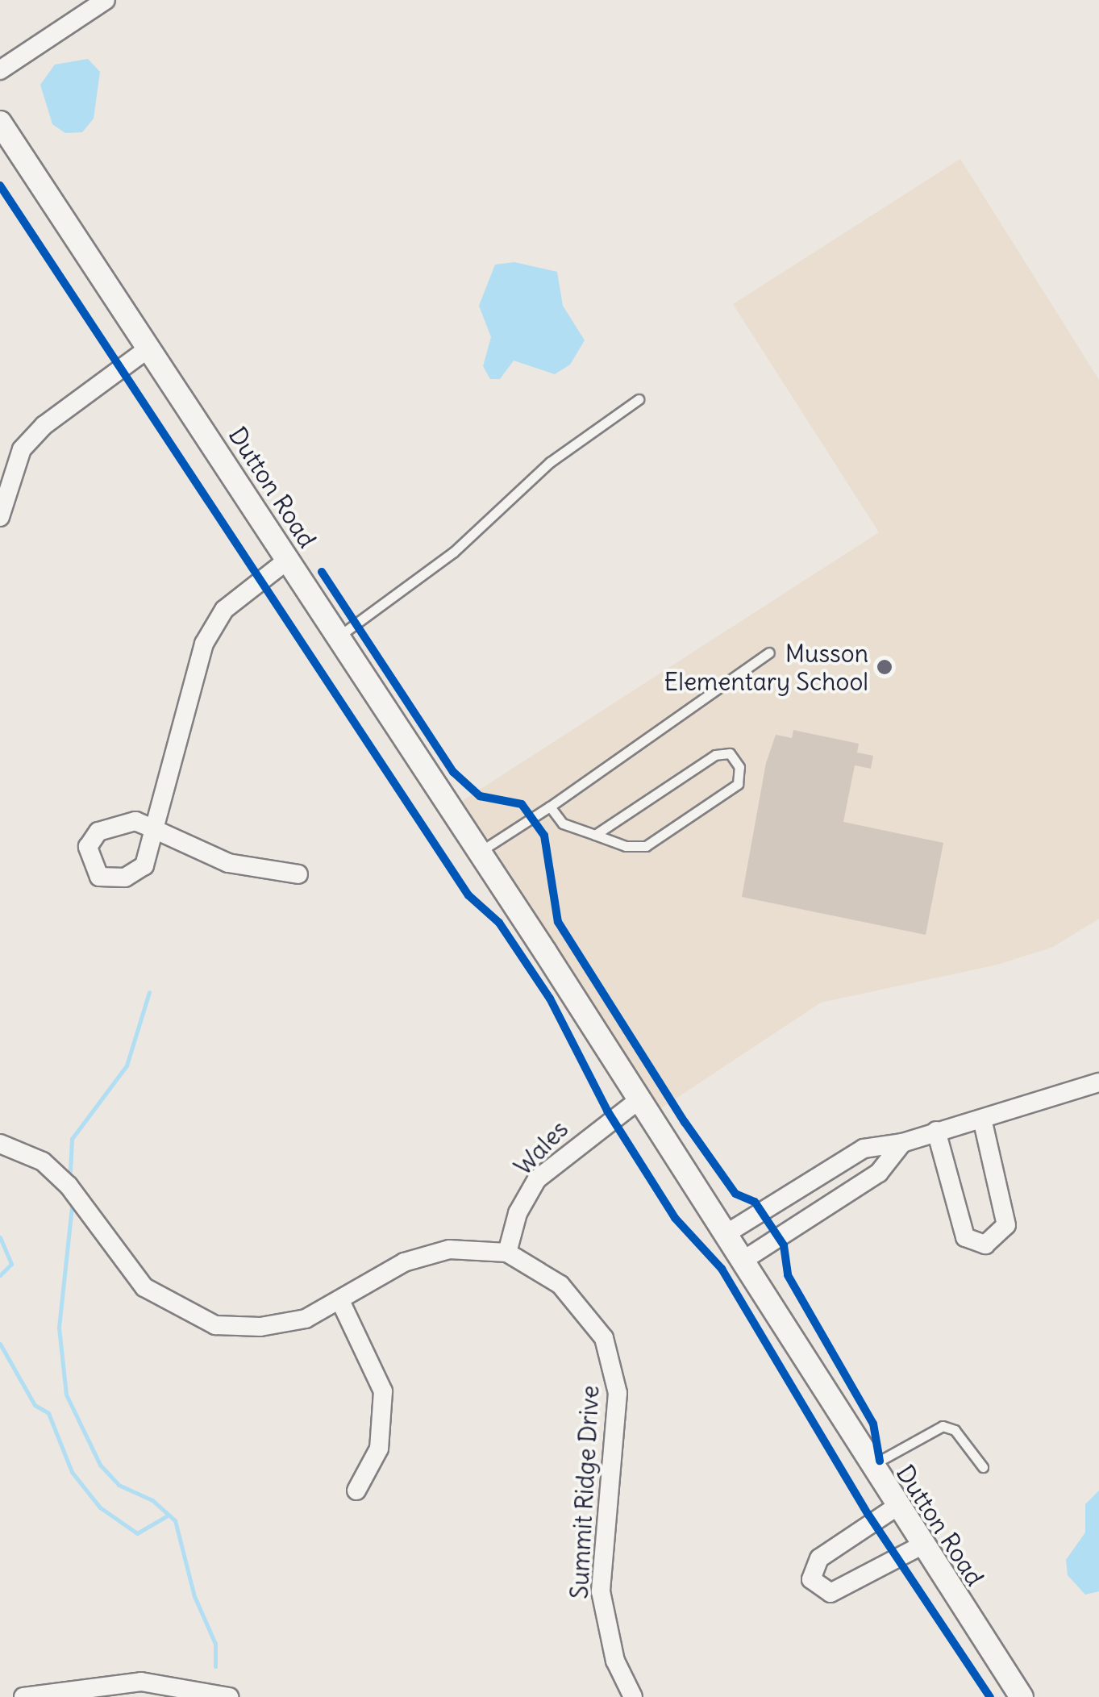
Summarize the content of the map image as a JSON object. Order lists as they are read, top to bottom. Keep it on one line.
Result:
{"streets":{"street":["Dutton Road","Wales","Summit Ridge Drive"]},"crossings":[["Dutton Road","Wales"],["Wales","Summit Ridge Drive"]],"places":["Musson Elementary School"]}
